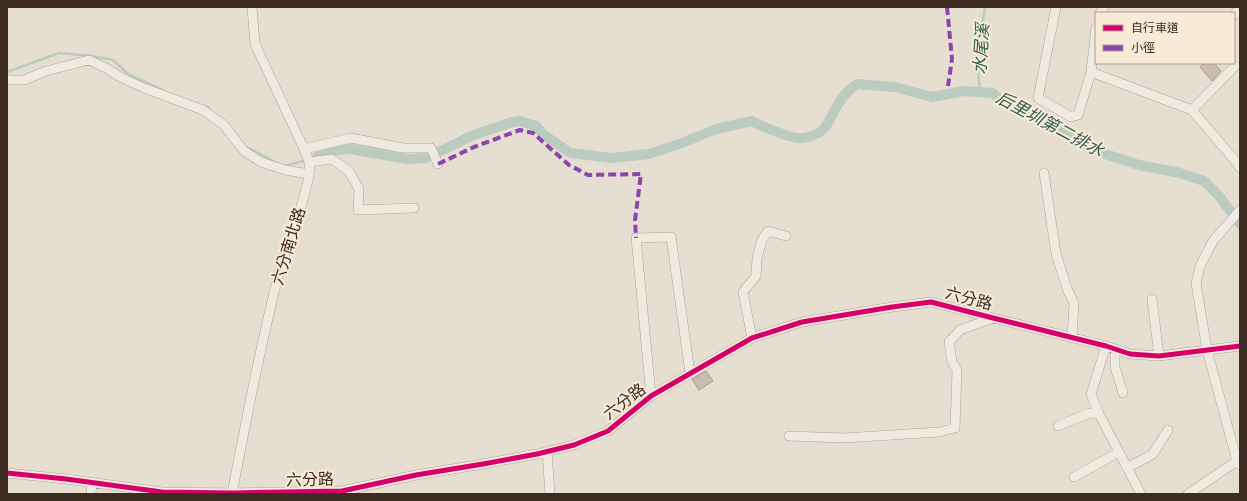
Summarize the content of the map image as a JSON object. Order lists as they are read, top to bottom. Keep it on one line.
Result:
{"streets":{"street":["六分南北路","六分路"]},"crossings":[["六分南北路","六分路"]],"water":["水尾溪","后里圳第二排水"],"legend":["自行車道","小徑"]}
